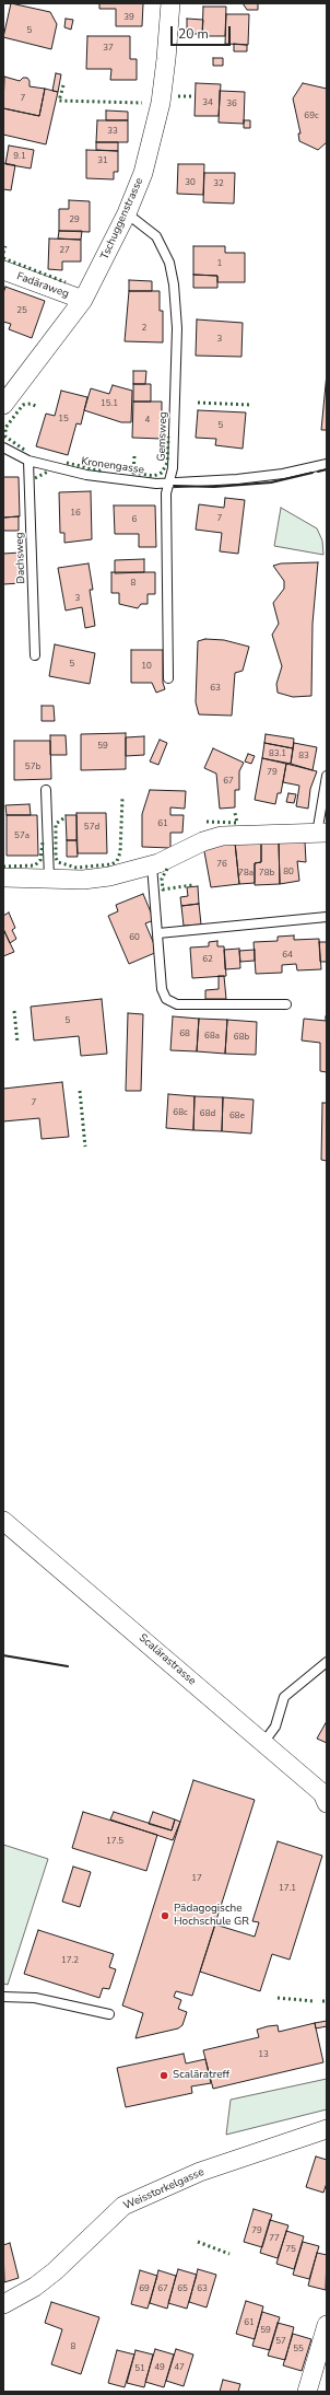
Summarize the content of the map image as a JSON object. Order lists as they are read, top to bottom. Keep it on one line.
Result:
{"streets":{"street":["Tschuggenstrasse","Fadäraweg","Scalärastrasse","Weisstorkelgasse"],"lane":["Gemsweg","Kronengasse","Dachsweg"]},"crossings":[["Tschuggenstrasse","Fadäraweg"],["Tschuggenstrasse","Gemsweg"],["Gemsweg","Kronengasse"],["Kronengasse","Dachsweg"]],"places":["Pädagogische Hochschule GR","Scaläratreff"],"house_numbers":["39","5","37","7","34","36","69c","33","9.1","31","30","32","29","27","1","25","2","3","15.1","15","4","5","16","7","6","8","3","5","10","63","59","83.1","83","57b","79","67","61","57d","57a","76","80","78a","78b","60","64","62","5","68","68a","68b","7","68c","68d","68e","17.5","17","17.1","17.2","13","79","77","75","69","67","65","63","61","59","57","8","55","49","47","51"],"scale_bar":"20 m"}
